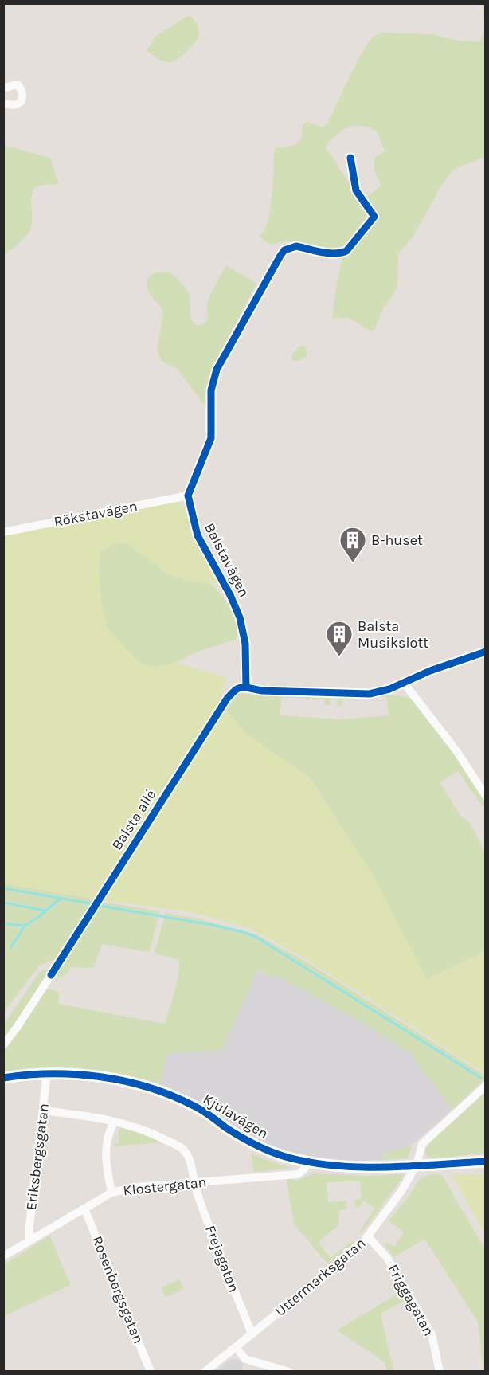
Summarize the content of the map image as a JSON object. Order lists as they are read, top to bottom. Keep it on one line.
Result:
{"streets":{"street":["Rökstavägen","Balstavägen","Kjulavägen","Eriksbergsgatan","Klostergatan","Frejagatan","Uttermarksgatan","Rosenbergsgatan","Friggagatan"],"cycle path":["Balsta allé"]},"crossings":[["Rökstavägen","Balstavägen"],["Kjulavägen","Eriksbergsgatan"],["Kjulavägen","Klostergatan"],["Kjulavägen","Uttermarksgatan"],["Eriksbergsgatan","Klostergatan"],["Eriksbergsgatan","Frejagatan"],["Klostergatan","Frejagatan"],["Klostergatan","Rosenbergsgatan"],["Frejagatan","Uttermarksgatan"],["Uttermarksgatan","Friggagatan"]],"places":{"building":["B-huset","Balsta Musikslott"]}}
